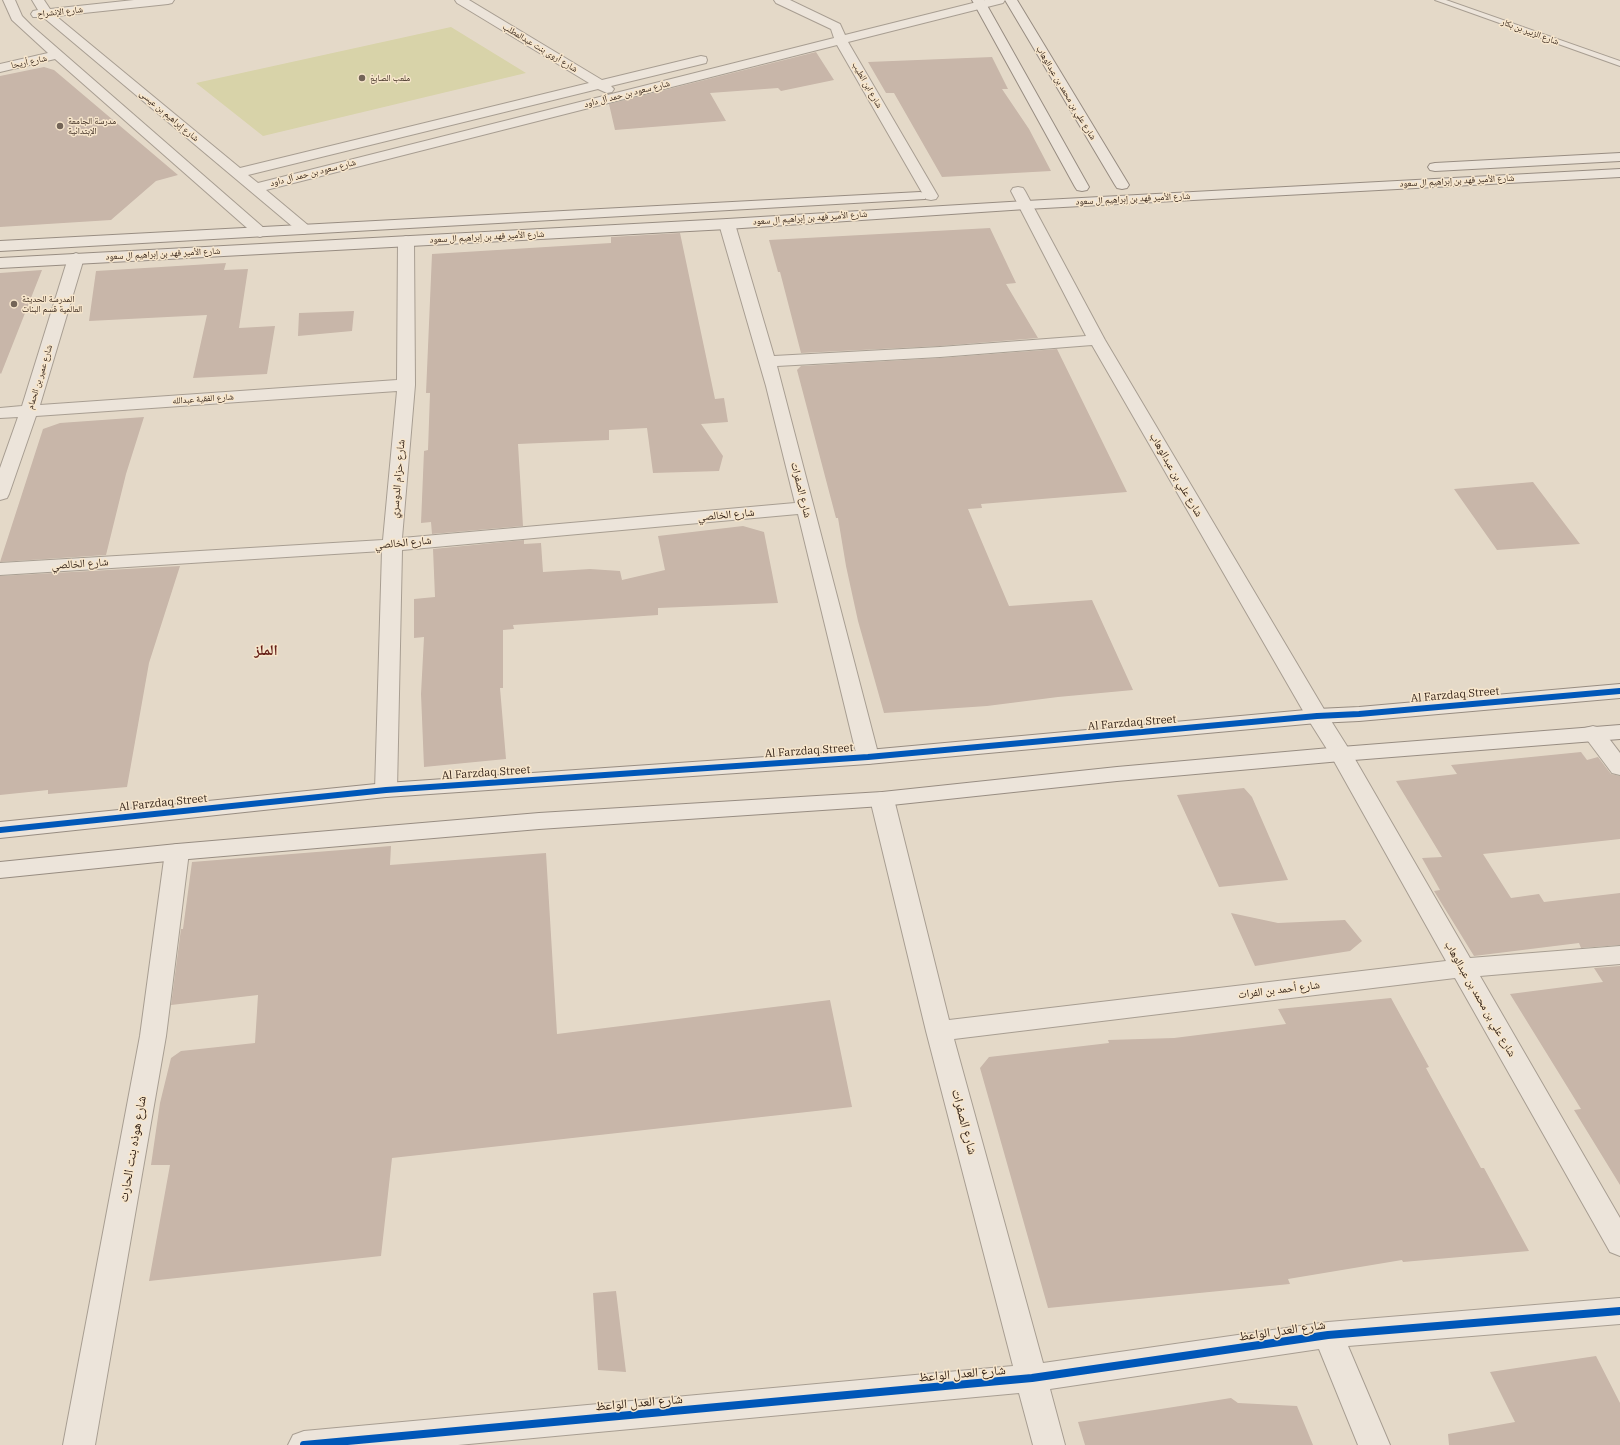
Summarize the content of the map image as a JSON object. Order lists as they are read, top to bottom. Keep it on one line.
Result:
{"streets":{"street":["شارع الإنشراح","شارع أروى بنت عبدالمطلب","شارع أريحا","شارع ابن الطيب","شارع علي بن محمد بن عبدالوهاب","شارع سعود بن حمد آل داود","شارع إبراهيم بن عيسى","شارع الأمير فهد بن إبراهيم ال سعود","شارع عمير بن الحمام","شارع الفقية عبدالله","شارع علي بن عبدالوهاب","شارع حزام الدوسري","شارع الصفرات","شارع الخالصي","Al Farzdaq Street","شارع أحمد بن الفرات","شارع هوذه بنت الحارث","شارع العدل الواعظ"],"lane":["شارع الزبير بن بكار"]},"crossings":[["شارع الإنشراح","شارع إبراهيم بن عيسى"],["شارع أروى بنت عبدالمطلب","شارع سعود بن حمد آل داود"],["شارع ابن الطيب","شارع سعود بن حمد آل داود"],["شارع ابن الطيب","شارع الأمير فهد بن إبراهيم ال سعود"],["شارع علي بن محمد بن عبدالوهاب","شارع الأمير فهد بن إبراهيم ال سعود"],["شارع علي بن محمد بن عبدالوهاب","شارع علي بن عبدالوهاب"],["شارع علي بن محمد بن عبدالوهاب","شارع أحمد بن الفرات"],["شارع سعود بن حمد آل داود","شارع إبراهيم بن عيسى"],["شارع إبراهيم بن عيسى","شارع الأمير فهد بن إبراهيم ال سعود"],["شارع الأمير فهد بن إبراهيم ال سعود","شارع عمير بن الحمام"],["شارع الأمير فهد بن إبراهيم ال سعود","شارع علي بن عبدالوهاب"],["شارع الأمير فهد بن إبراهيم ال سعود","شارع حزام الدوسري"],["شارع الأمير فهد بن إبراهيم ال سعود","شارع الصفرات"],["شارع عمير بن الحمام","شارع الفقية عبدالله"],["شارع الفقية عبدالله","شارع حزام الدوسري"],["شارع علي بن عبدالوهاب","Al Farzdaq Street"],["شارع حزام الدوسري","شارع الخالصي"],["شارع حزام الدوسري","Al Farzdaq Street"],["شارع الصفرات","شارع الخالصي"],["شارع الصفرات","Al Farzdaq Street"],["شارع الصفرات","شارع أحمد بن الفرات"],["شارع الصفرات","شارع العدل الواعظ"]],"districts":["الملز"],"places":["ملعب الصايغ","مدرسة الجامعة الإبتدائية","المدرسة الحديثة العالمية قسم البنات"]}
